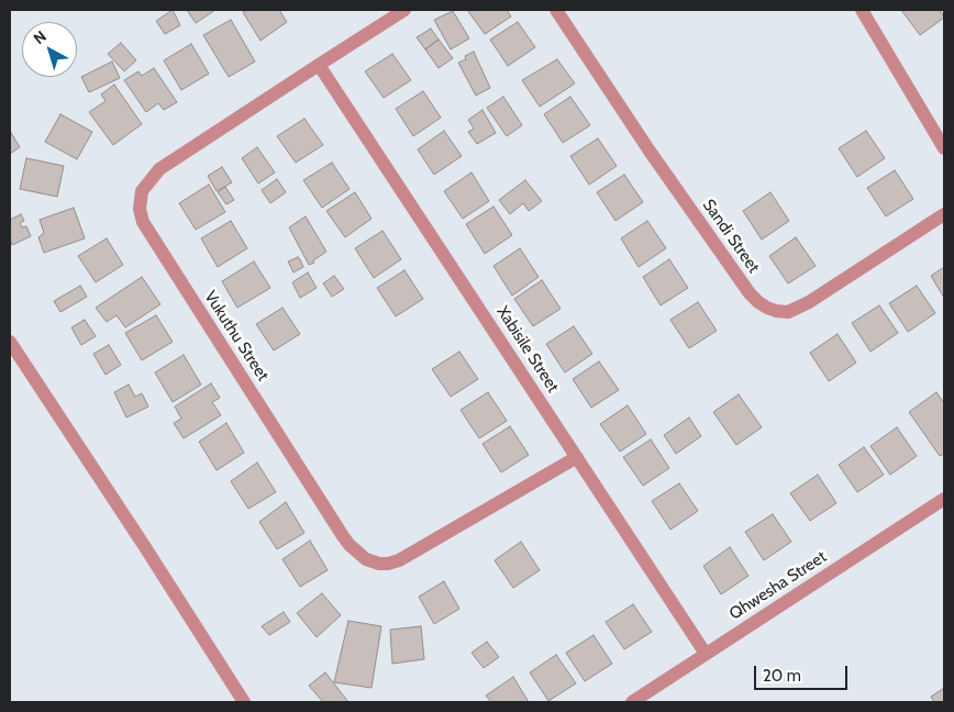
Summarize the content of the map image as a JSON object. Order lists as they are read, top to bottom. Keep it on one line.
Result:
{"streets":{"street":["Sandi Street","Vukuthu Street","Xabisile Street","Qhwesha Street"]},"crossings":[["Vukuthu Street","Xabisile Street"],["Xabisile Street","Qhwesha Street"]],"scale_bar":"20 m","north":"top left"}
